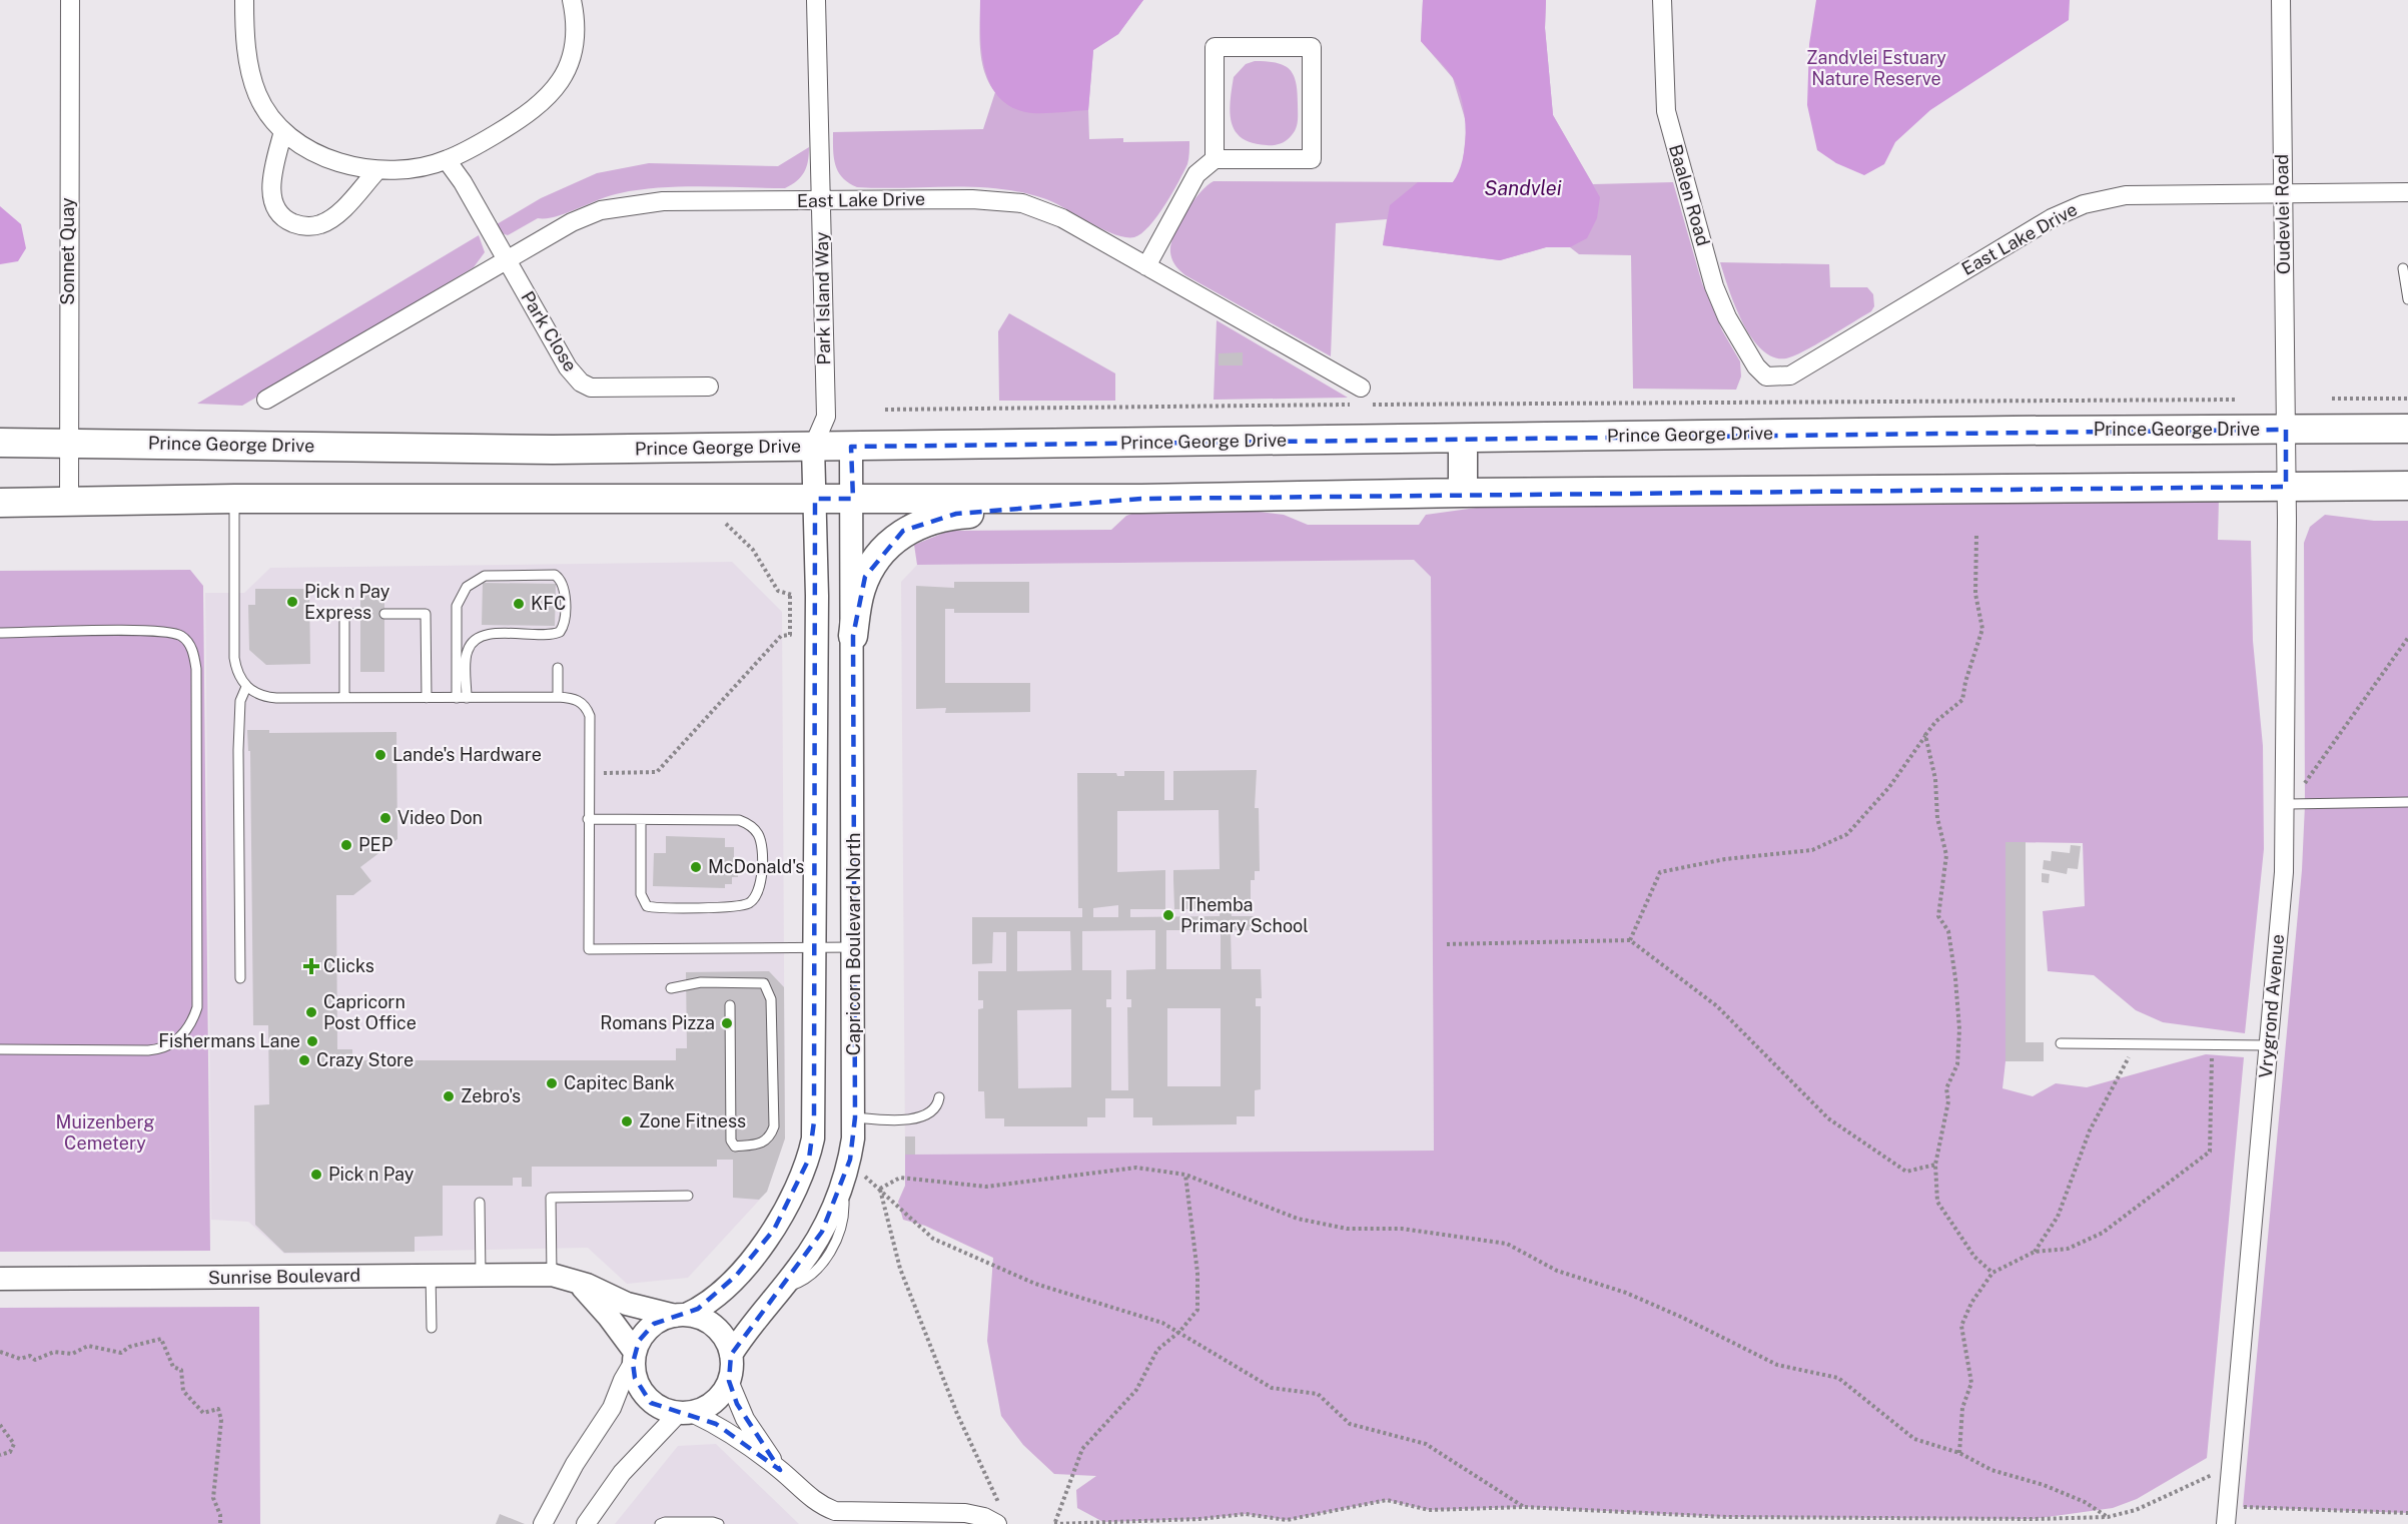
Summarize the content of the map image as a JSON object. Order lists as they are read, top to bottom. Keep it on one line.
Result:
{"streets":{"main road":["Prince George Drive"],"street":["Baalen Road","East Lake Drive","Oudevlei Road","Sonnet Quay","Park Island Way","Park Close","Capricorn Boulevard North","Vrygrond Avenue","Sunrise Boulevard"]},"crossings":[["Baalen Road","East Lake Drive"],["East Lake Drive","Oudevlei Road"],["East Lake Drive","Park Island Way"],["East Lake Drive","Park Close"],["Oudevlei Road","Prince George Drive"],["Oudevlei Road","Vrygrond Avenue"],["Sonnet Quay","Prince George Drive"],["Park Island Way","Prince George Drive"],["Prince George Drive","Capricorn Boulevard North"],["Capricorn Boulevard North","Sunrise Boulevard"]],"water":["Sandvlei"],"parks":["Zandvlei Estuary Nature Reserve","Muizenberg Cemetery"],"places":{"other":["Pick n Pay Express","KFC","Lande's Hardware","Video Don","PEP","McDonald's","IThemba Primary School","Capricorn Post Office","Romans Pizza","Fishermans Lane","Crazy Store","Capitec Bank","Zebro's","Zone Fitness","Pick n Pay"],"health":["Clicks"]}}
